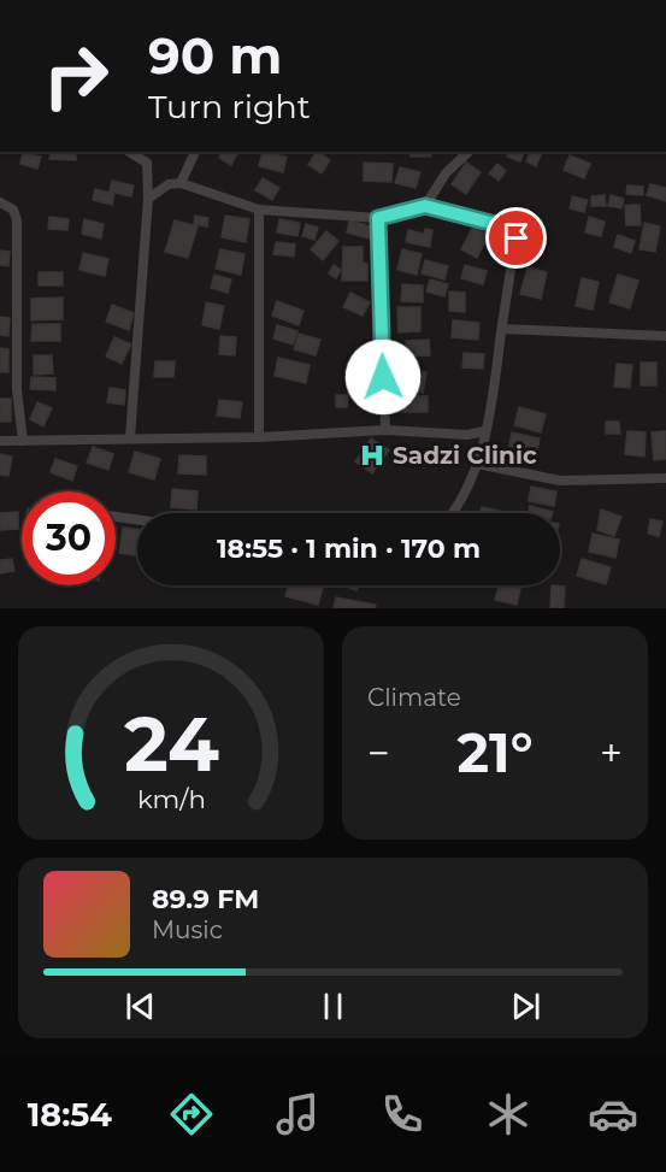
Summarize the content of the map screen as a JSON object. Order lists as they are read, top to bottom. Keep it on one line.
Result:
{"places":{"hospital":["Sadzi Clinic"]},"page":{"turn":["90 m","Turn right"],"limit":"30","trip":"18:55 · 1 min · 170 m","tile":"Climate","heat":["−","21°","+"],"song":["89.9 FM","Music"],"tabs":"18:54","gauge":["24","km/h"]}}
